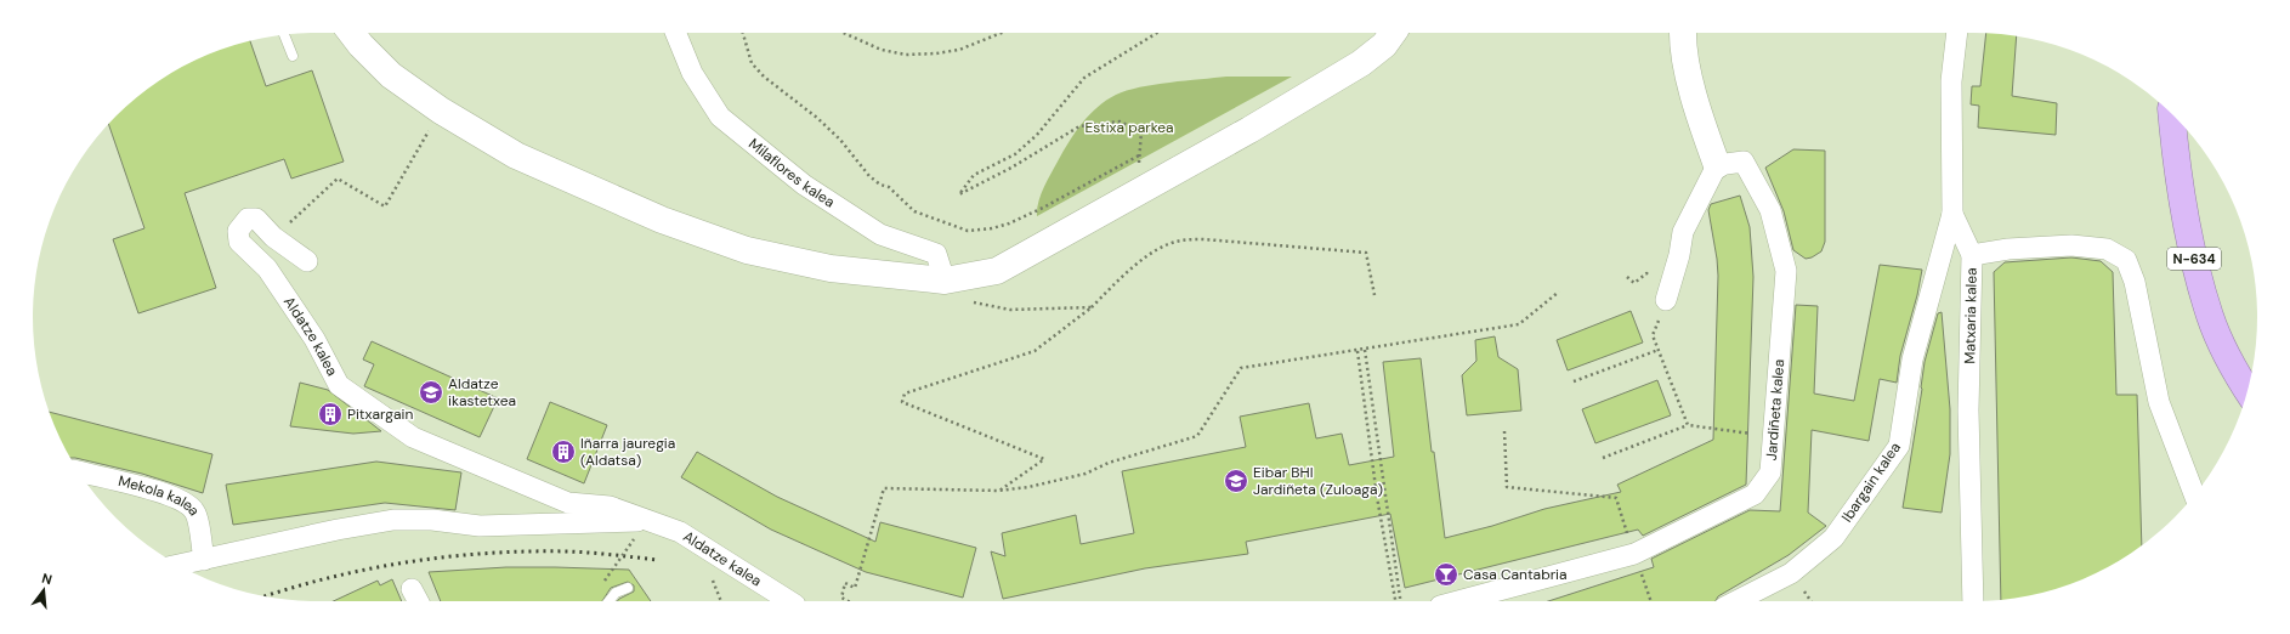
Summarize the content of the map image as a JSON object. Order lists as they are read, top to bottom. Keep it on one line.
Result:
{"streets":{"highway":["N-634"],"street":["Milaflores kalea","Matxaria kalea","Aldatze kalea","Jardiñeta kalea","Ibargain kalea","Mekola kalea"]},"crossings":[["Matxaria kalea","Ibargain kalea"],["Aldatze kalea","Mekola kalea"]],"parks":["Estixa parkea"],"places":{"school or university":["Aldatze ikastetxea","Eibar BHI Jardiñeta (Zuloaga)"],"building":["Pitxargain","Iñarra jauregia (Aldatsa)"],"bar":["Casa Cantabria"]},"north":"top"}
